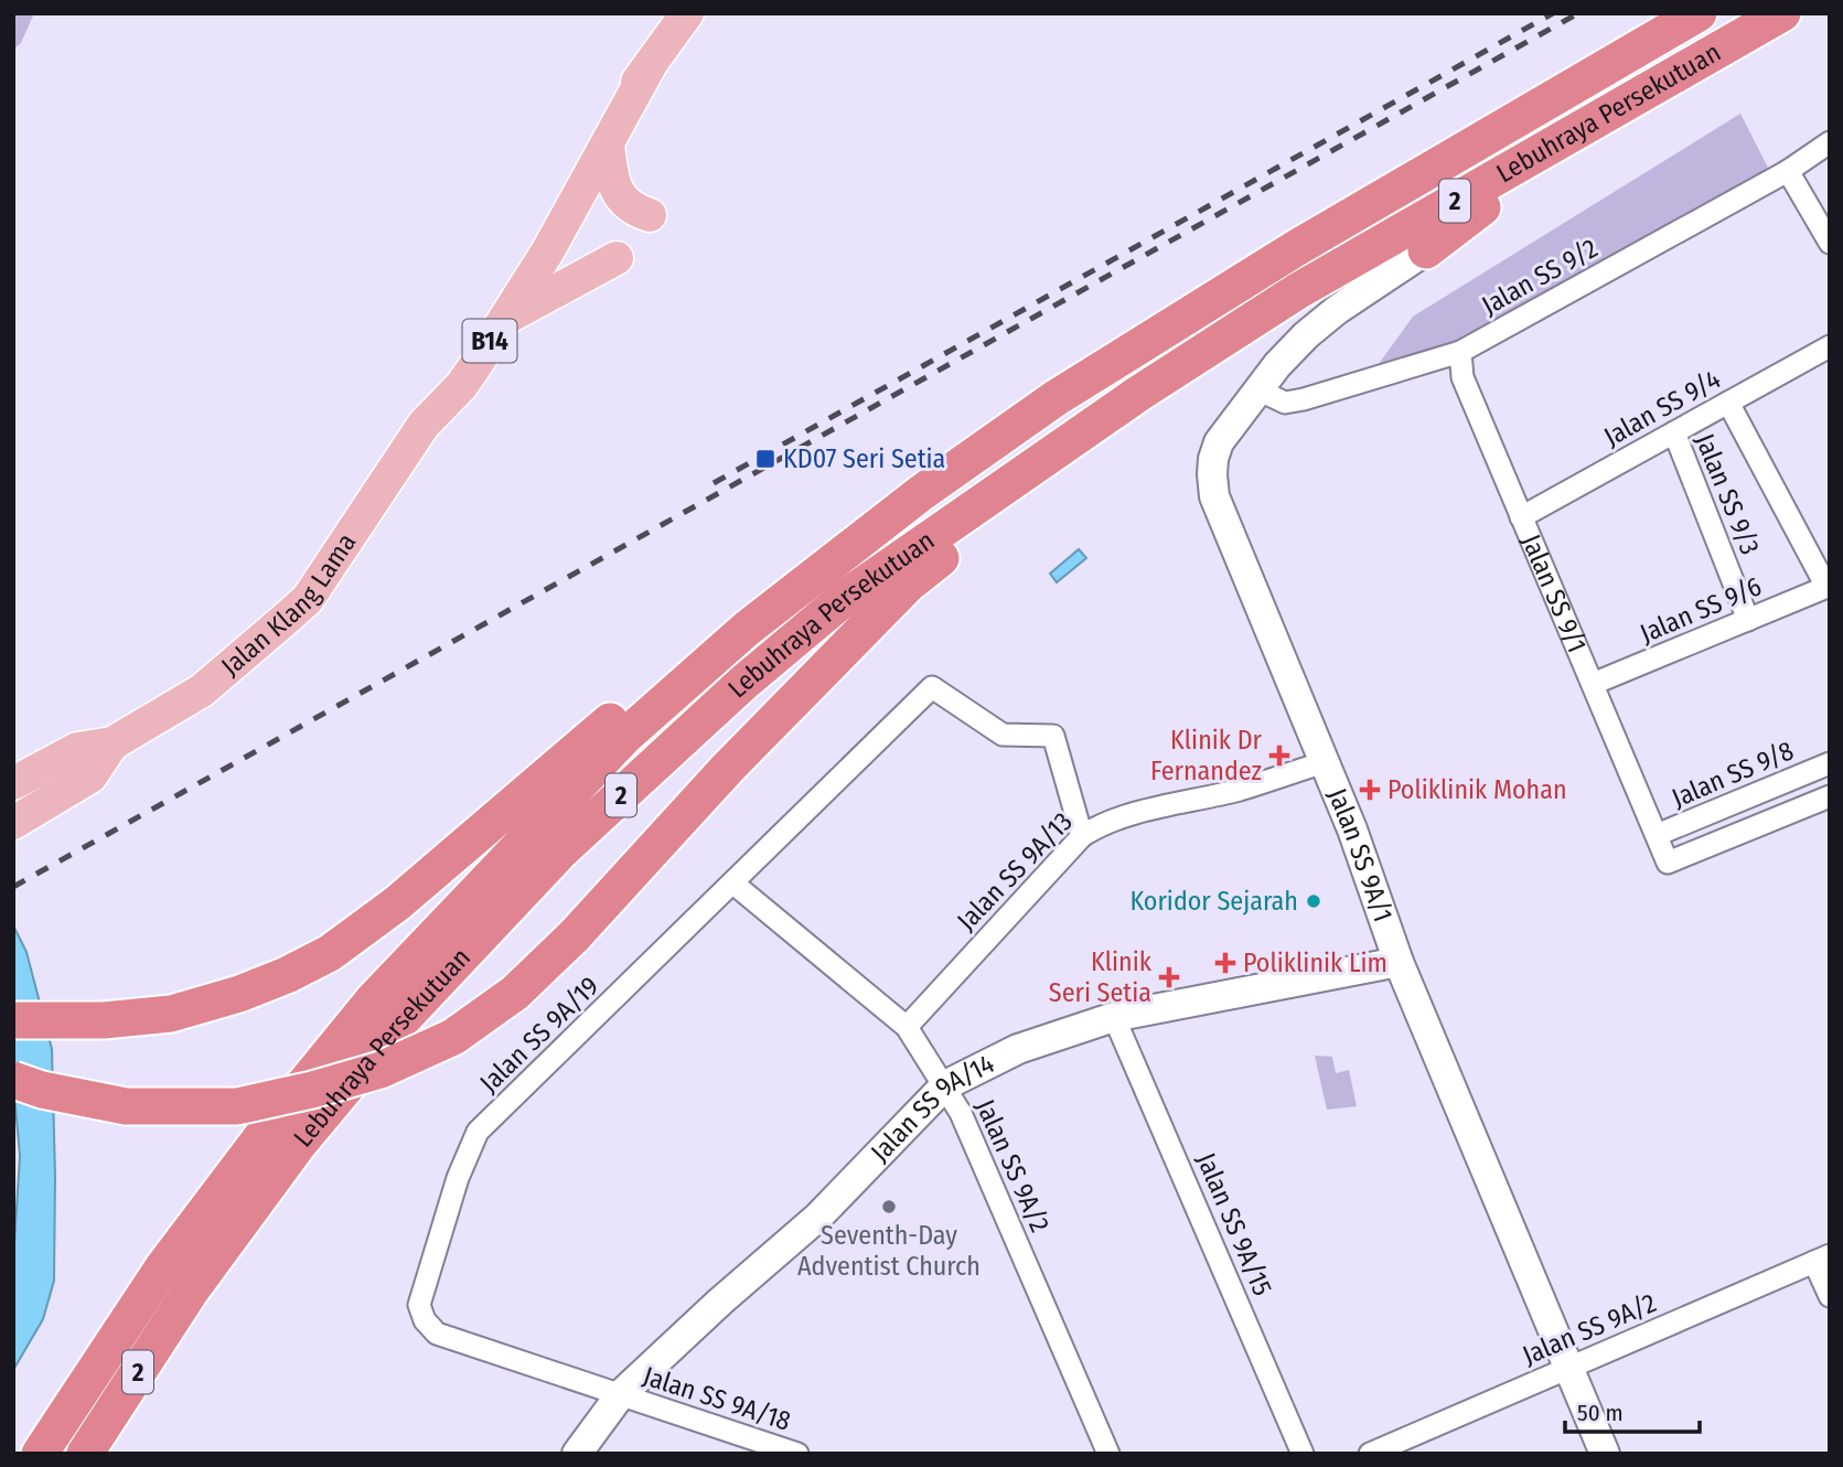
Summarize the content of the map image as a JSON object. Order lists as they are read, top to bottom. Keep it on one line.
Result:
{"streets":{"highway":["Lebuhraya Persekutuan","2"],"main road":["B14","Jalan Klang Lama"],"street":["Jalan SS 9/2","Jalan SS 9/4","Jalan SS 9/3","Jalan SS 9/1","Jalan SS 9/6","Jalan SS 9/8","Jalan SS 9A/1","Jalan SS 9A/13","Jalan SS 9A/19","Jalan SS 9A/14","Jalan SS 9A/2","Jalan SS 9A/15","Jalan SS 9A/18"]},"crossings":[["Jalan SS 9/2","Jalan SS 9/1"],["Jalan SS 9/2","Jalan SS 9A/1"],["Jalan SS 9/4","Jalan SS 9/3"],["Jalan SS 9/4","Jalan SS 9/1"],["Jalan SS 9/3","Jalan SS 9/6"],["Jalan SS 9/1","Jalan SS 9/6"],["Jalan SS 9/1","Jalan SS 9/8"],["Jalan SS 9A/1","Jalan SS 9A/13"],["Jalan SS 9A/1","Jalan SS 9A/14"],["Jalan SS 9A/1","Jalan SS 9A/2"],["Jalan SS 9A/13","Jalan SS 9A/19"],["Jalan SS 9A/13","Jalan SS 9A/2"],["Jalan SS 9A/19","Jalan SS 9A/14"],["Jalan SS 9A/19","Jalan SS 9A/2"],["Jalan SS 9A/19","Jalan SS 9A/18"],["Jalan SS 9A/14","Jalan SS 9A/2"],["Jalan SS 9A/14","Jalan SS 9A/15"],["Jalan SS 9A/14","Jalan SS 9A/18"]],"places":{"transit":["KD07 Seri Setia"],"health":["Klinik Dr Fernandez","Poliklinik Mohan","Poliklinik Lim","Klinik Seri Setia"],"other":["Koridor Sejarah","Seventh-Day Adventist Church"]},"scale_bar":"50 m"}
